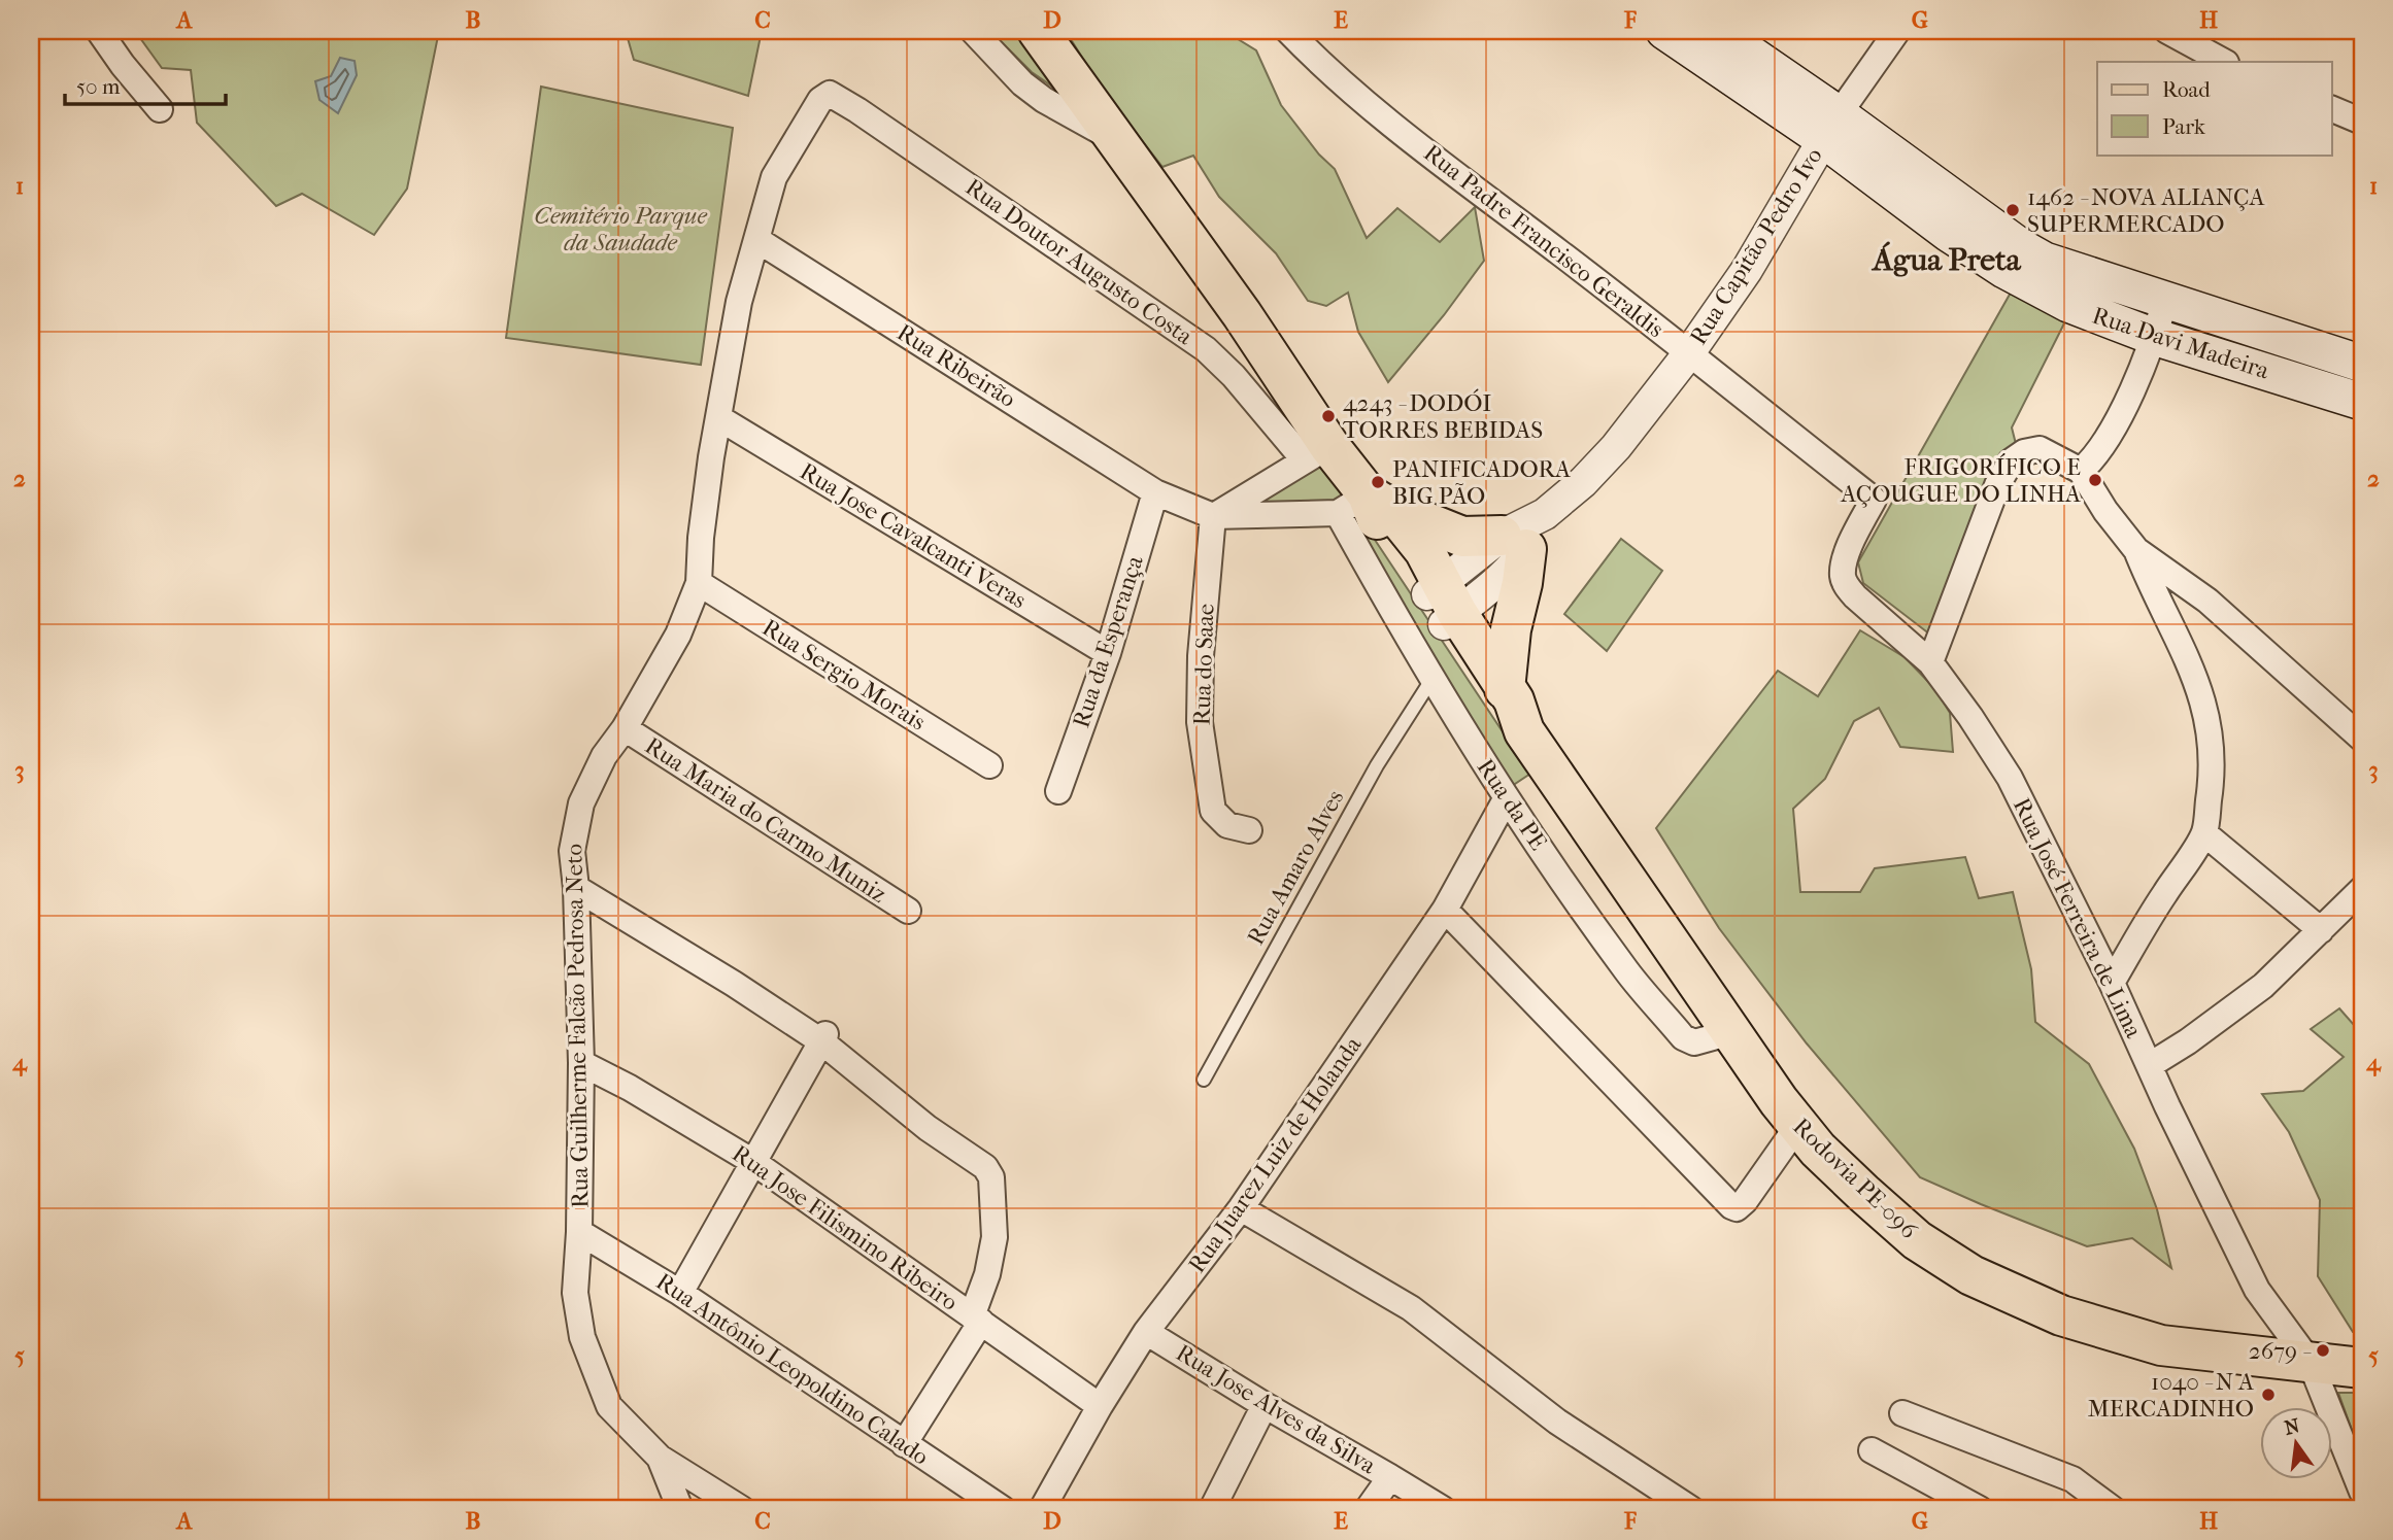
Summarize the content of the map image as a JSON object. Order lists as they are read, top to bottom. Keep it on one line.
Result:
{"streets":{"main road":["Rua Davi Madeira","Rodovia PE-096"],"street":["Rua Padre Francisco Geraldis","Rua Capitão Pedro Ivo","Rua Doutor Augusto Costa","Rua Ribeirão","Rua Jose Cavalcanti Veras","Rua da Esperança","Rua do Saae","Rua Sergio Morais","Rua da PE","Rua Maria do Carmo Muniz","Rua José Ferreira de Lima","Rua Guilherme Falcão Pedrosa Neto","Rua Juarez Luiz de Holanda","Rua Jose Filismino Ribeiro","Rua Antônio Leopoldino Calado","Rua Jose Alves da Silva"],"lane":["Rua Amaro Alves"]},"crossings":[["Rua Padre Francisco Geraldis","Rua Capitão Pedro Ivo"],["Rua Padre Francisco Geraldis","Rua José Ferreira de Lima"],["Rua Capitão Pedro Ivo","Rua Davi Madeira"],["Rua Doutor Augusto Costa","Rua Guilherme Falcão Pedrosa Neto"],["Rua Ribeirão","Rua da Esperança"],["Rua Ribeirão","Rua do Saae"],["Rua Ribeirão","Rua Guilherme Falcão Pedrosa Neto"],["Rua Jose Cavalcanti Veras","Rua da Esperança"],["Rua Jose Cavalcanti Veras","Rua Guilherme Falcão Pedrosa Neto"],["Rua Sergio Morais","Rua Guilherme Falcão Pedrosa Neto"],["Rua da PE","Rua Amaro Alves"],["Rua da PE","Rua Juarez Luiz de Holanda"],["Rua da PE","Rodovia PE-096"],["Rua Maria do Carmo Muniz","Rua Guilherme Falcão Pedrosa Neto"],["Rua José Ferreira de Lima","Rodovia PE-096"],["Rua Guilherme Falcão Pedrosa Neto","Rua Jose Filismino Ribeiro"],["Rua Guilherme Falcão Pedrosa Neto","Rua Antônio Leopoldino Calado"],["Rua Juarez Luiz de Holanda","Rua Jose Filismino Ribeiro"],["Rua Juarez Luiz de Holanda","Rua Jose Alves da Silva"]],"districts":["Água Preta"],"parks":["Cemitério Parque da Saudade"],"places":["1462 - NOVA ALIANÇA SUPERMERCADO","4243 - DODÓI TORRES BEBIDAS","FRIGORÍFICO E AÇOUGUE DO LINHA","PANIFICADORA BIG PÃO","2679 -","1040 - N A MERCADINHO"],"legend":["Road","Park"],"scale_bar":"50 m","north":"top","grid":{"columns":["A","B","C","D","E","F","G","H"],"rows":["1","2","3","4","5"]}}
